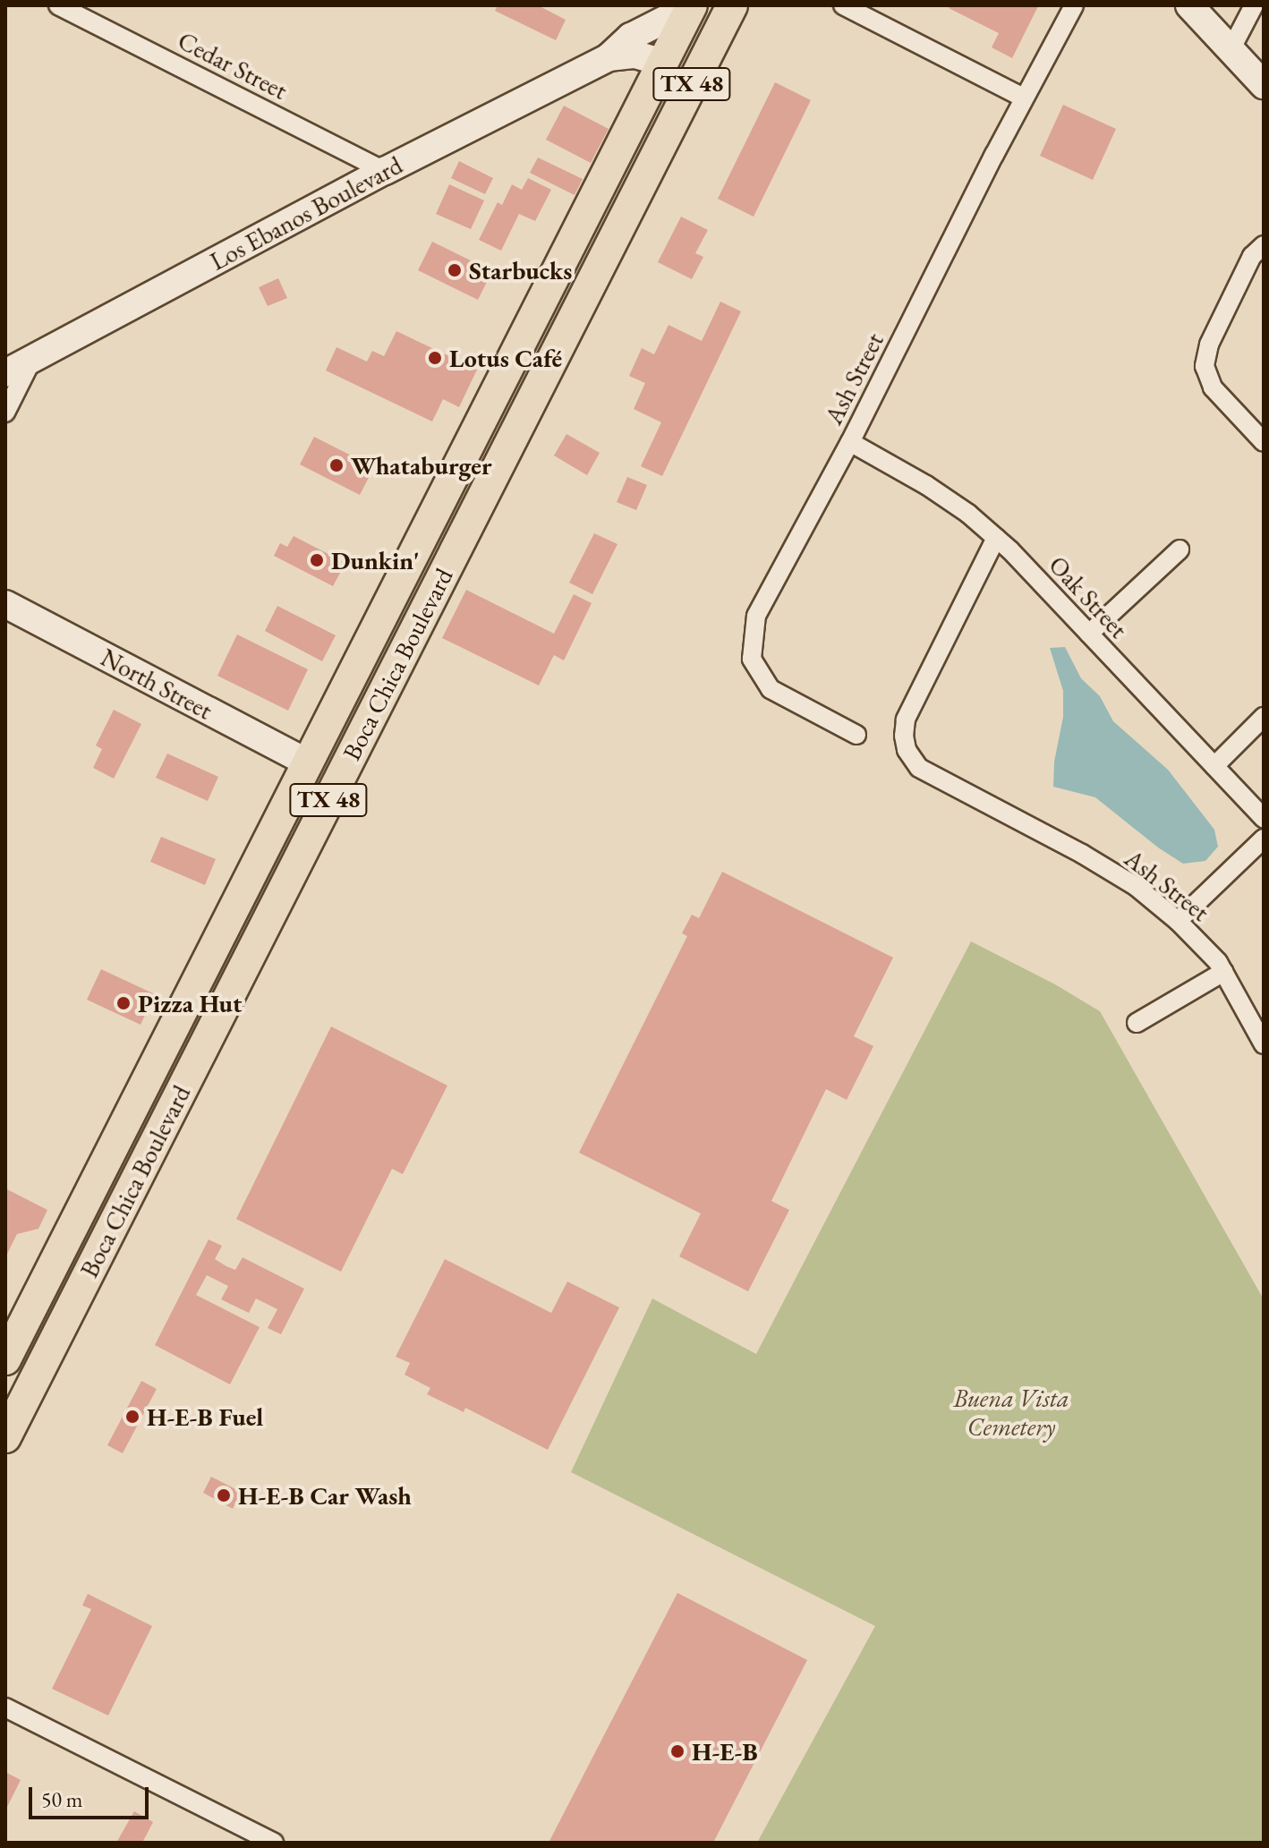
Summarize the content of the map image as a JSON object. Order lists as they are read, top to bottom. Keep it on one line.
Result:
{"streets":{"main road":["TX 48","Boca Chica Boulevard"],"street":["Cedar Street","Los Ebanos Boulevard","Ash Street","Oak Street","North Street"]},"crossings":[["Cedar Street","Los Ebanos Boulevard"],["Los Ebanos Boulevard","Boca Chica Boulevard"],["Ash Street","Oak Street"],["Boca Chica Boulevard","North Street"]],"parks":["Buena Vista Cemetery"],"places":["Starbucks","Lotus Café","Whataburger","Dunkin'","Pizza Hut","H-E-B Fuel","H-E-B Car Wash","H-E-B"],"scale_bar":"50 m"}
